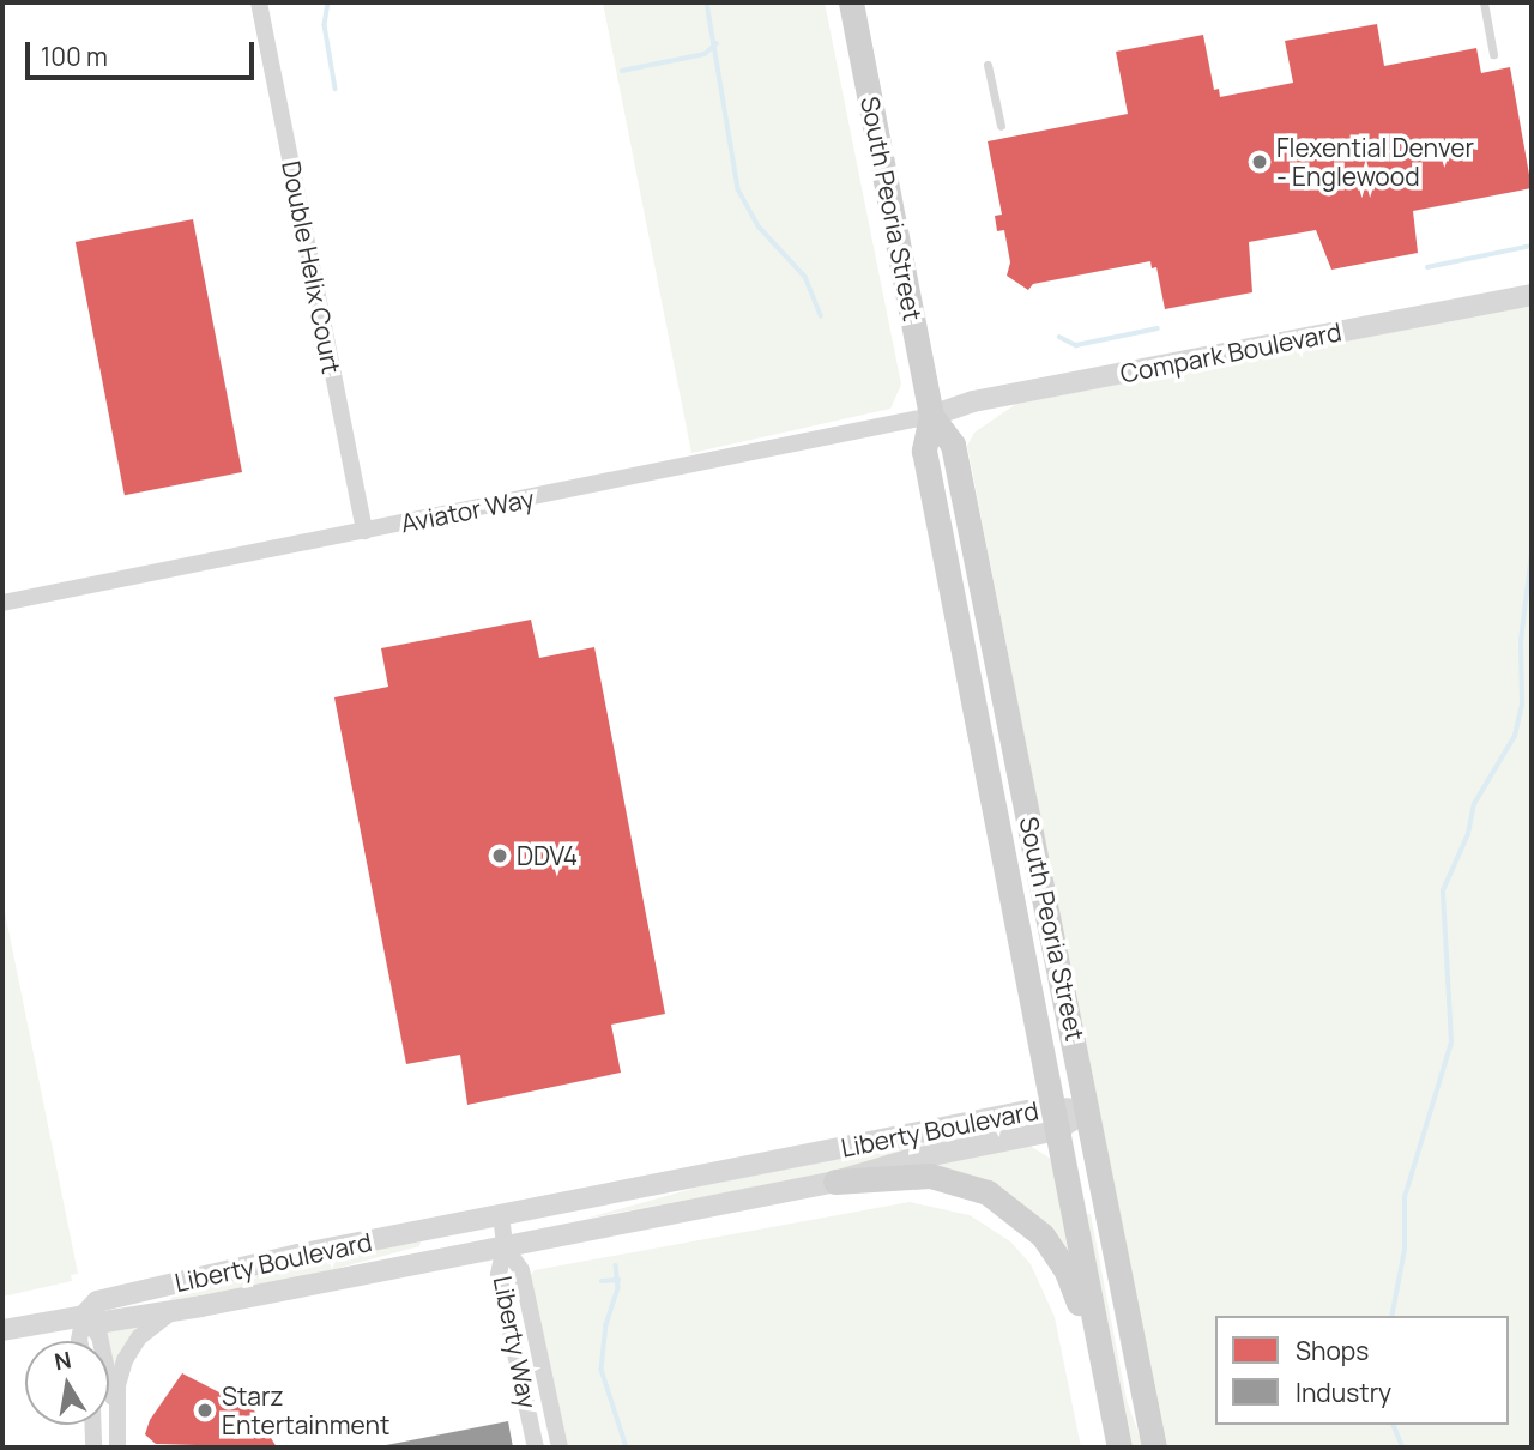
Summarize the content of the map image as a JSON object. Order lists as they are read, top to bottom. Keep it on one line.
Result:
{"streets":{"main road":["South Peoria Street"],"street":["Double Helix Court","Compark Boulevard","Aviator Way","Liberty Boulevard","Liberty Way"]},"crossings":[["South Peoria Street","Compark Boulevard"],["South Peoria Street","Aviator Way"],["South Peoria Street","Liberty Boulevard"],["Double Helix Court","Aviator Way"],["Compark Boulevard","Aviator Way"],["Liberty Boulevard","Liberty Way"]],"places":["Flexential Denver - Englewood","DDV4","Starz Entertainment"],"legend":["Shops","Industry"],"scale_bar":"100 m","north":"top"}
